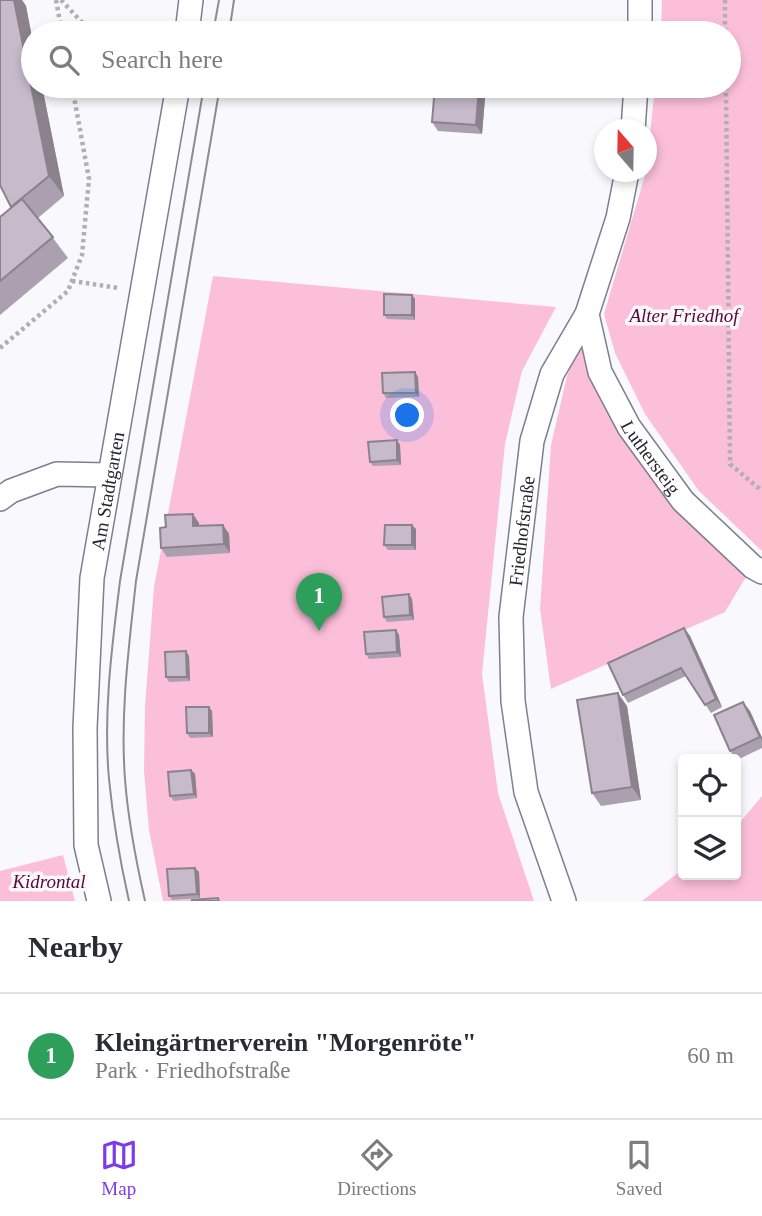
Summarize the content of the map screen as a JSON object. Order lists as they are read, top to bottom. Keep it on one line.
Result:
{"streets":{"street":["Luthersteig","Am Stadtgarten","Friedhofstraße"]},"crossings":[["Luthersteig","Friedhofstraße"]],"parks":["Alter Friedhof","Kidrontal"],"north":"top","page":{"search":"Search here","pins":"1","heading":"Nearby","list":[{"mark":"1","name":"Kleingärtnerverein \"Morgenröte\"","note":"Park · Friedhofstraße","value":"60 m"}],"nav":["Map","Directions","Saved"]}}
